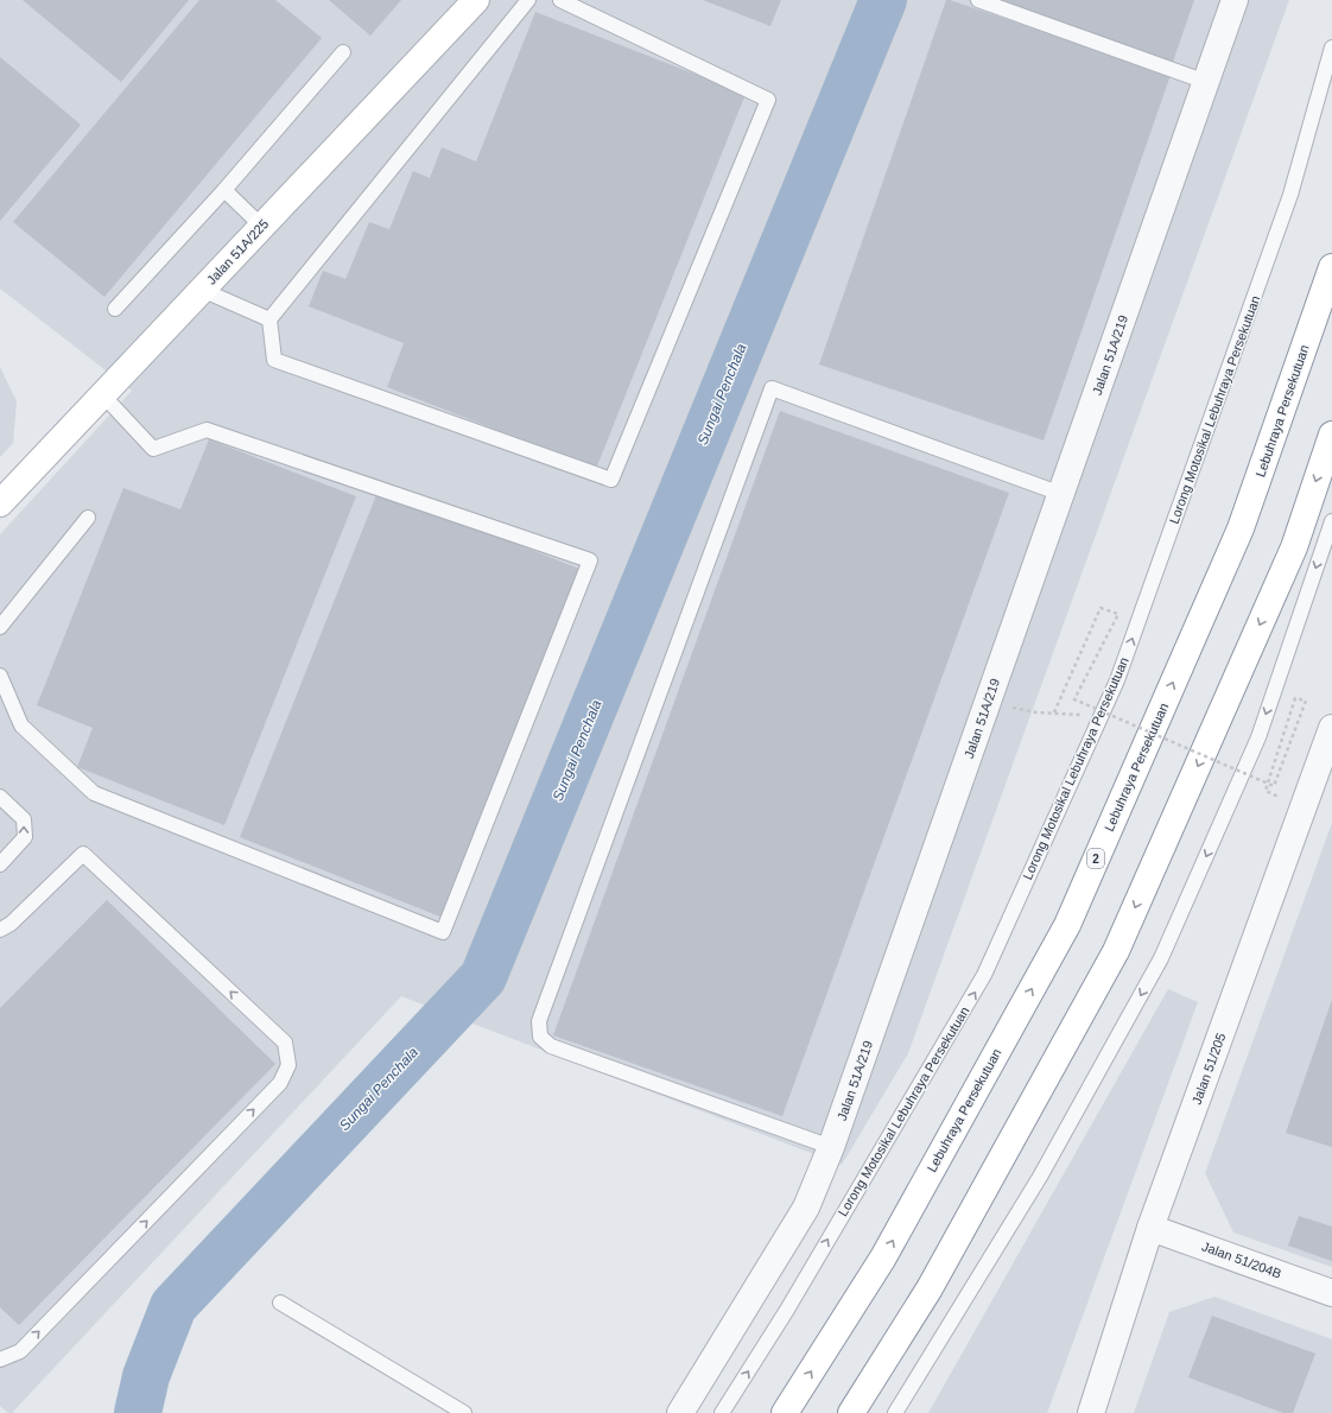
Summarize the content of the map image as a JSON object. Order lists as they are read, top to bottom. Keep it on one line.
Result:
{"streets":{"main road":["Jalan 51A/225","Lebuhraya Persekutuan","2"],"street":["Jalan 51A/219","Jalan 51/205","Jalan 51/204B"],"lane":["Lorong Motosikal Lebuhraya Persekutuan"]},"crossings":[["Jalan 51/205","Jalan 51/204B"]],"one_way":["Lorong Motosikal Lebuhraya Persekutuan"],"water":["Sungai Penchala"]}
